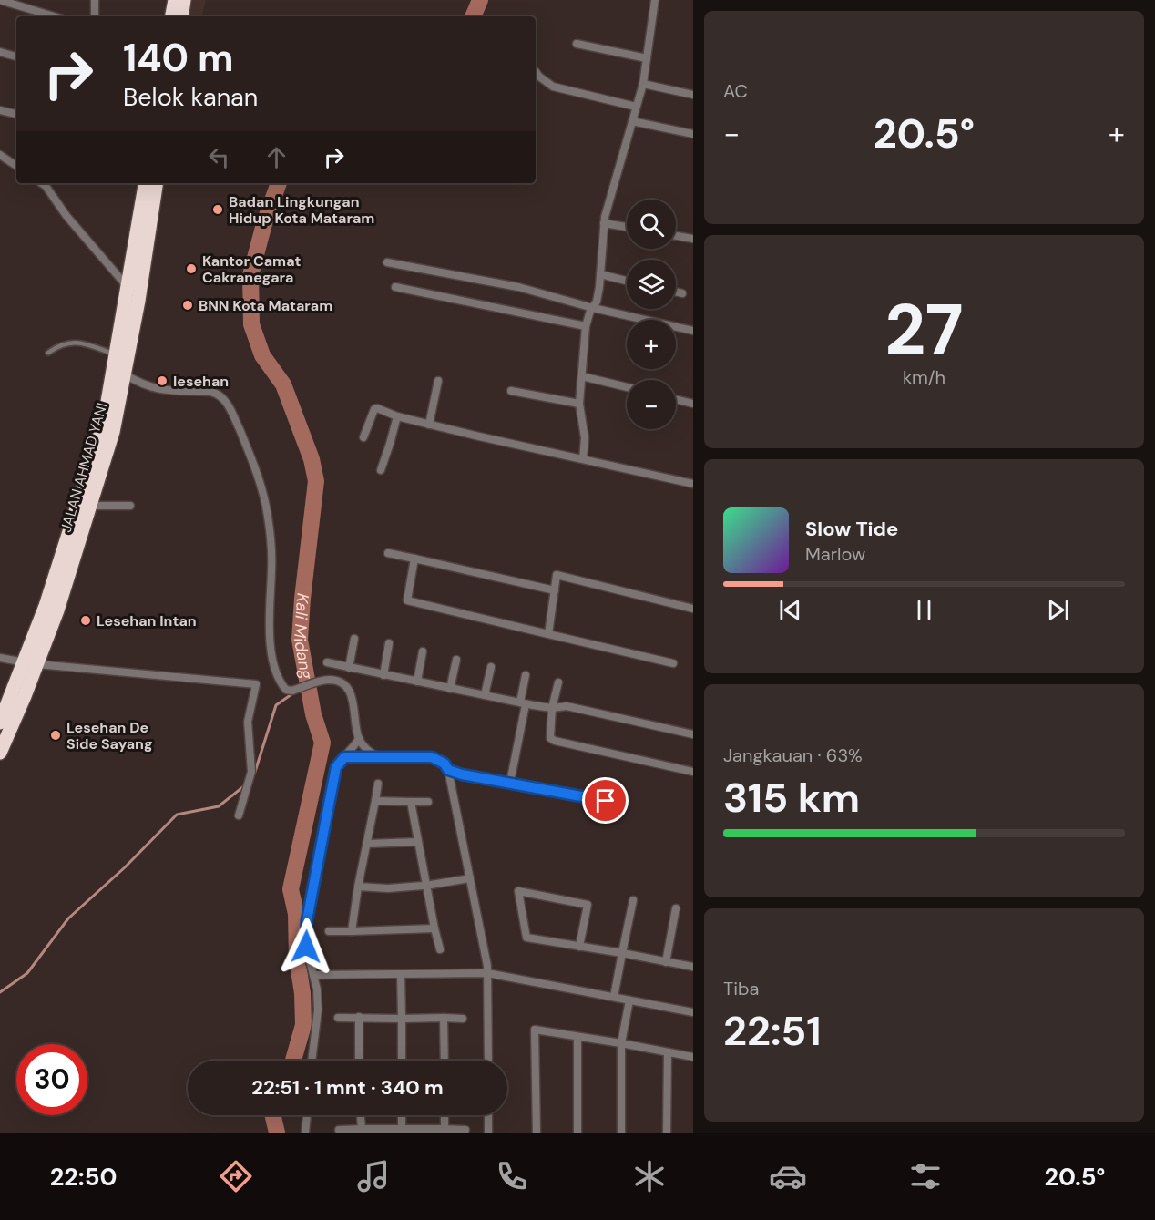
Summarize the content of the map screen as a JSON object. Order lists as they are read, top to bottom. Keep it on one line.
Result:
{"streets":{"highway":["JALAN AHMAD YANI"]},"water":["Kali Midang"],"places":["Badan Lingkungan Hidup Kota Mataram","Kantor Camat Cakranegara","BNN Kota Mataram","lesehan","Lesehan Intan","Lesehan De Side Sayang"],"page":{"tile":["AC",["27","km/h"],["Jangkauan · 63%","315 km"],["Tiba","22:51"]],"turn":["140 m","Belok kanan"],"heat":["−","20.5°","+"],"map_buttons":["+","−"],"song":["Slow Tide","Marlow"],"limit":"30","trip":"22:51 · 1 mnt · 340 m","tabs":["22:50","20.5°"]}}
